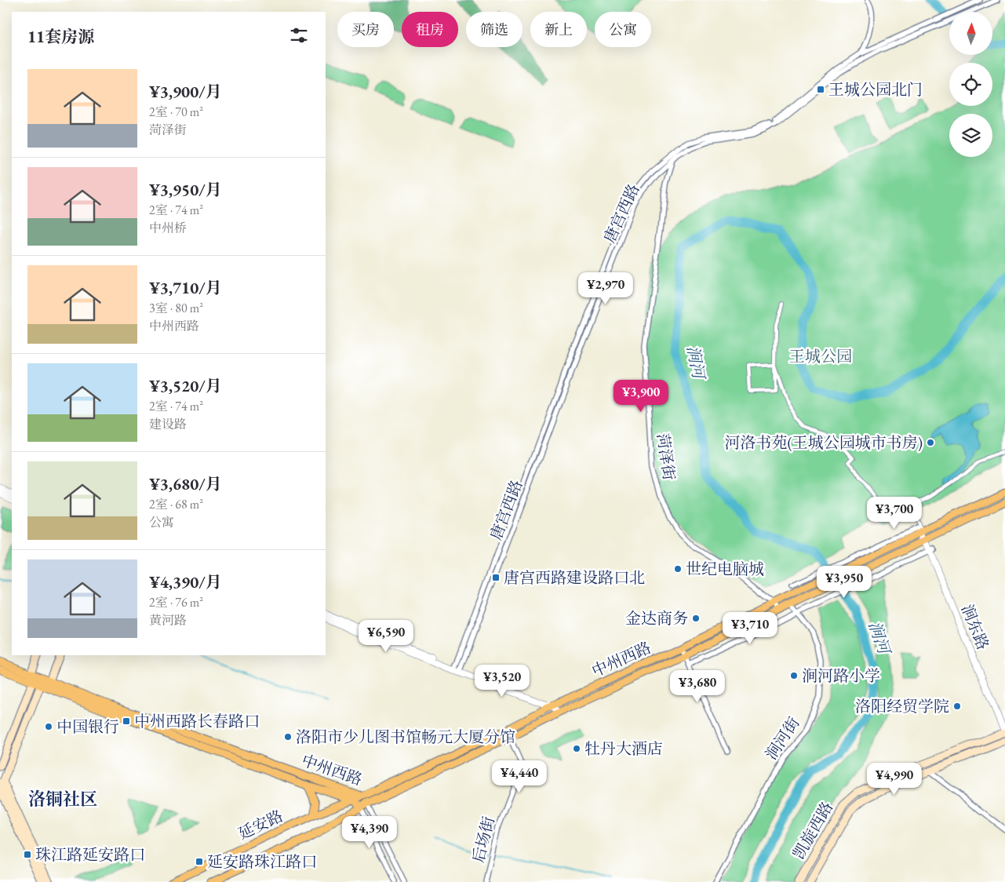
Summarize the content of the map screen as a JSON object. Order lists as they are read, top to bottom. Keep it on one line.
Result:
{"streets":{"main road":["中州西路","延安路","凯旋西路"],"street":["唐宫西路","菏泽街","涧东路","涧河街","后场街"]},"crossings":[["唐宫西路","菏泽街"],["菏泽街","中州西路"],["涧东路","中州西路"],["涧东路","凯旋西路"],["中州西路","涧河街"],["中州西路","延安路"],["中州西路","后场街"]],"districts":["洛铜社区"],"water":["涧河"],"parks":["王城公园"],"places":{"transit":["王城公园北门","唐宫西路建设路口北","中州西路长春路口","珠江路延安路口","延安路珠江路口"],"other":["河洛书苑(王城公园城市书房)","世纪电脑城","金达商务","涧河路小学","洛阳经贸学院","中国银行","洛阳市少儿图书馆畅元大厦分馆","牡丹大酒店"]},"north":"top","page":{"chip":["买房","租房","筛选","新上","公寓"],"heading":"11套房源","list":[{"name":"¥3,900/月","note":"2室 · 70 m² · 菏泽街"},{"name":"¥3,950/月","note":"2室 · 74 m² · 中州桥"},{"name":"¥3,710/月","note":"3室 · 80 m² · 中州西路"},{"name":"¥3,520/月","note":"2室 · 74 m² · 建设路"},{"name":"¥3,680/月","note":"2室 · 68 m² · 公寓"},{"name":"¥4,390/月","note":"2室 · 76 m² · 黄河路"}],"price":["¥2,970","¥3,900","¥3,700","¥3,950","¥3,710","¥6,590","¥3,520","¥3,680","¥4,440","¥4,990","¥4,390"]}}
